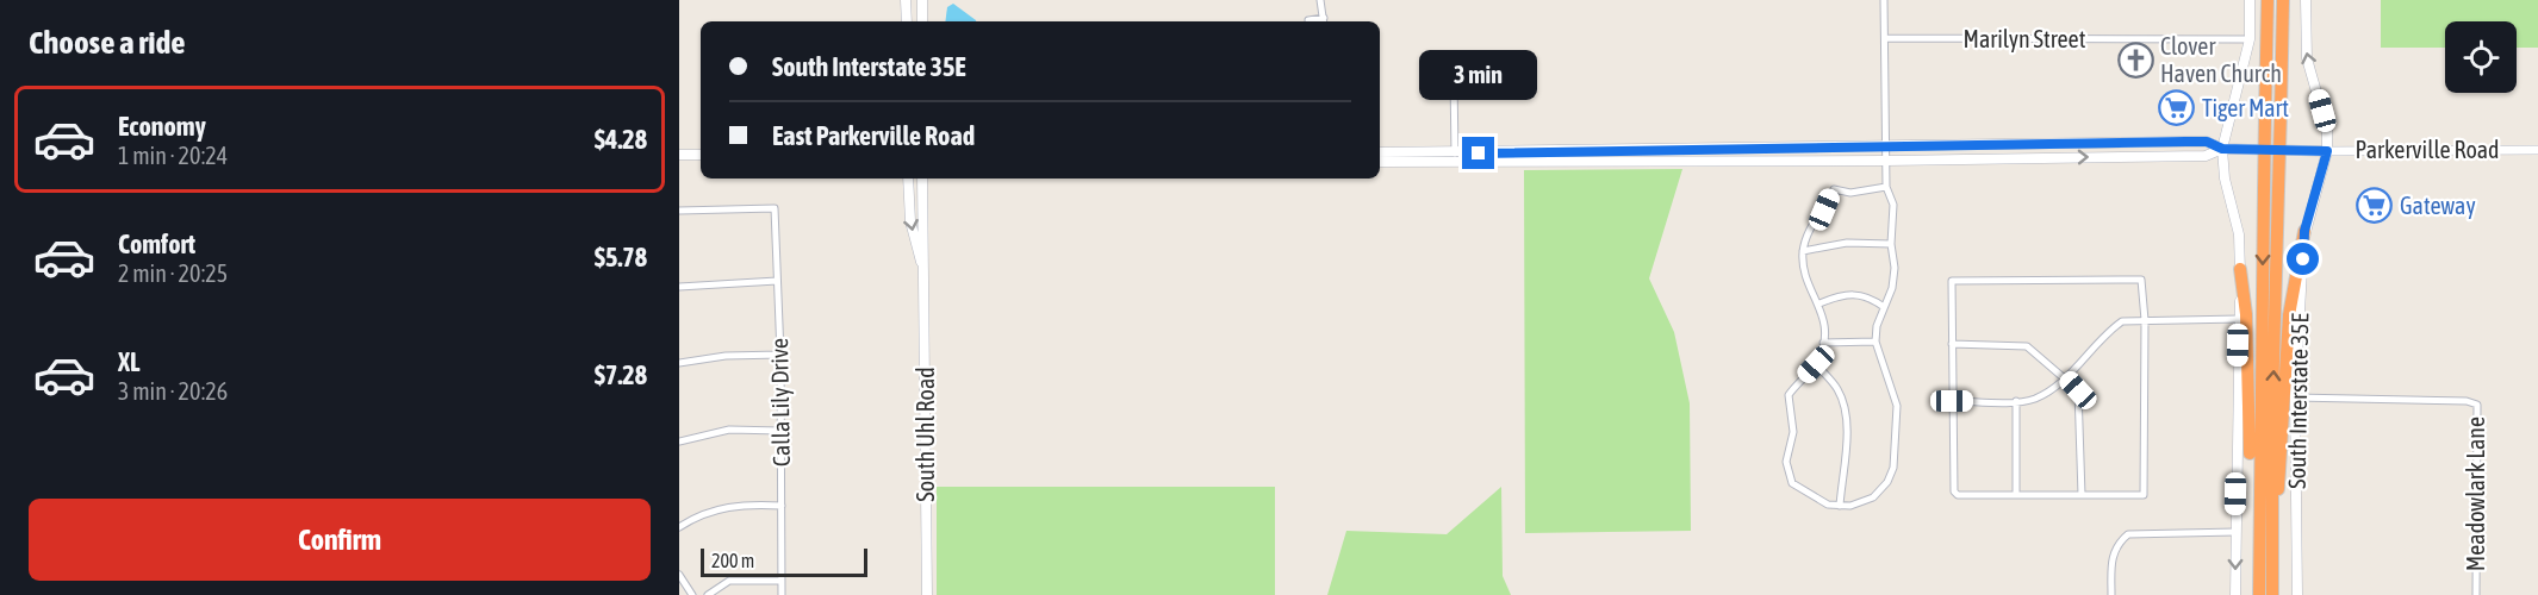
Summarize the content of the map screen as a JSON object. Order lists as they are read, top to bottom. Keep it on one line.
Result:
{"streets":{"main road":["Parkerville Road","South Interstate 35E","South Uhl Road"],"street":["Marilyn Street","Calla Lily Drive","Meadowlark Lane"]},"crossings":[["Parkerville Road","South Interstate 35E"],["South Interstate 35E","Meadowlark Lane"]],"places":{"church":["Clover Haven Church"],"supermarket":["Tiger Mart","Gateway"]},"scale_bar":"200 m","page":{"heading":"Choose a ride","banner":["South Interstate 35E","East Parkerville Road"],"bubble":"3 min","list":[{"name":"Economy","note":"1 min · 20:24","value":"$4.28"},{"name":"Comfort","note":"2 min · 20:25","value":"$5.78"},{"name":"XL","note":"3 min · 20:26","value":"$7.28"}],"buttons":"Confirm","scale":"200 m"}}
